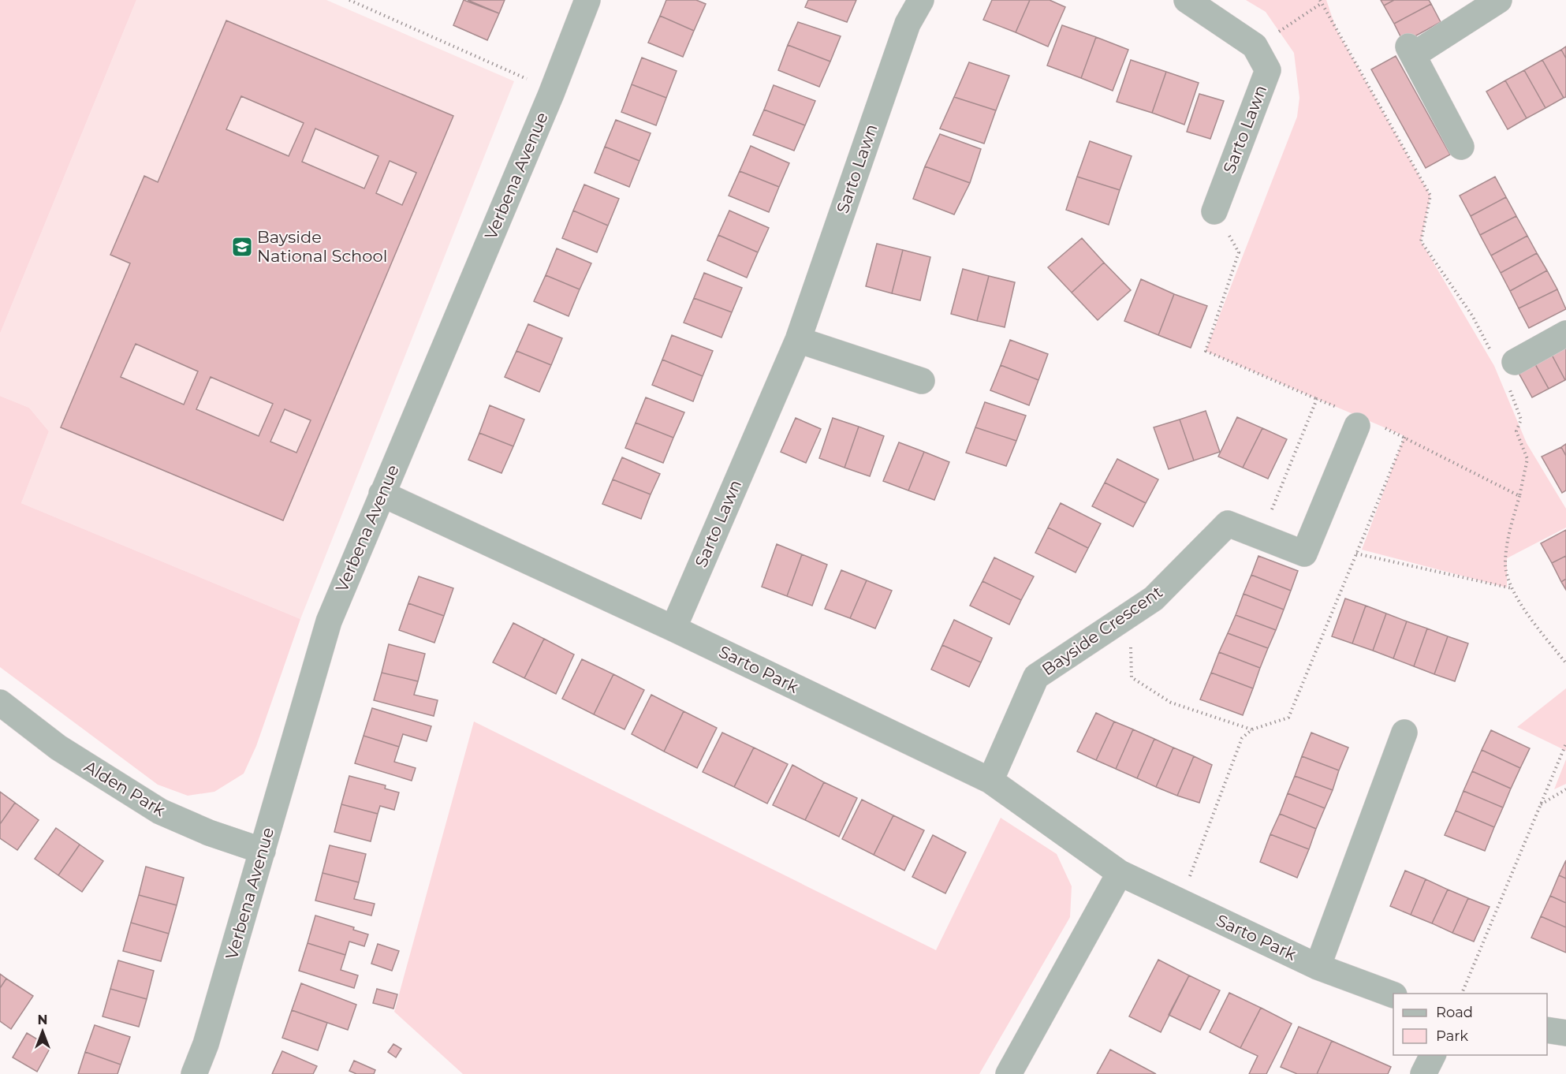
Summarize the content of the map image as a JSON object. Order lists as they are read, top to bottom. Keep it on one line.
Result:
{"streets":{"street":["Sarto Lawn","Verbena Avenue","Bayside Crescent","Sarto Park","Alden Park"]},"crossings":[["Sarto Lawn","Sarto Park"],["Verbena Avenue","Sarto Park"],["Verbena Avenue","Alden Park"],["Bayside Crescent","Sarto Park"]],"places":{"school or university":["Bayside National School"]},"legend":["Road","Park"],"north":"top"}
